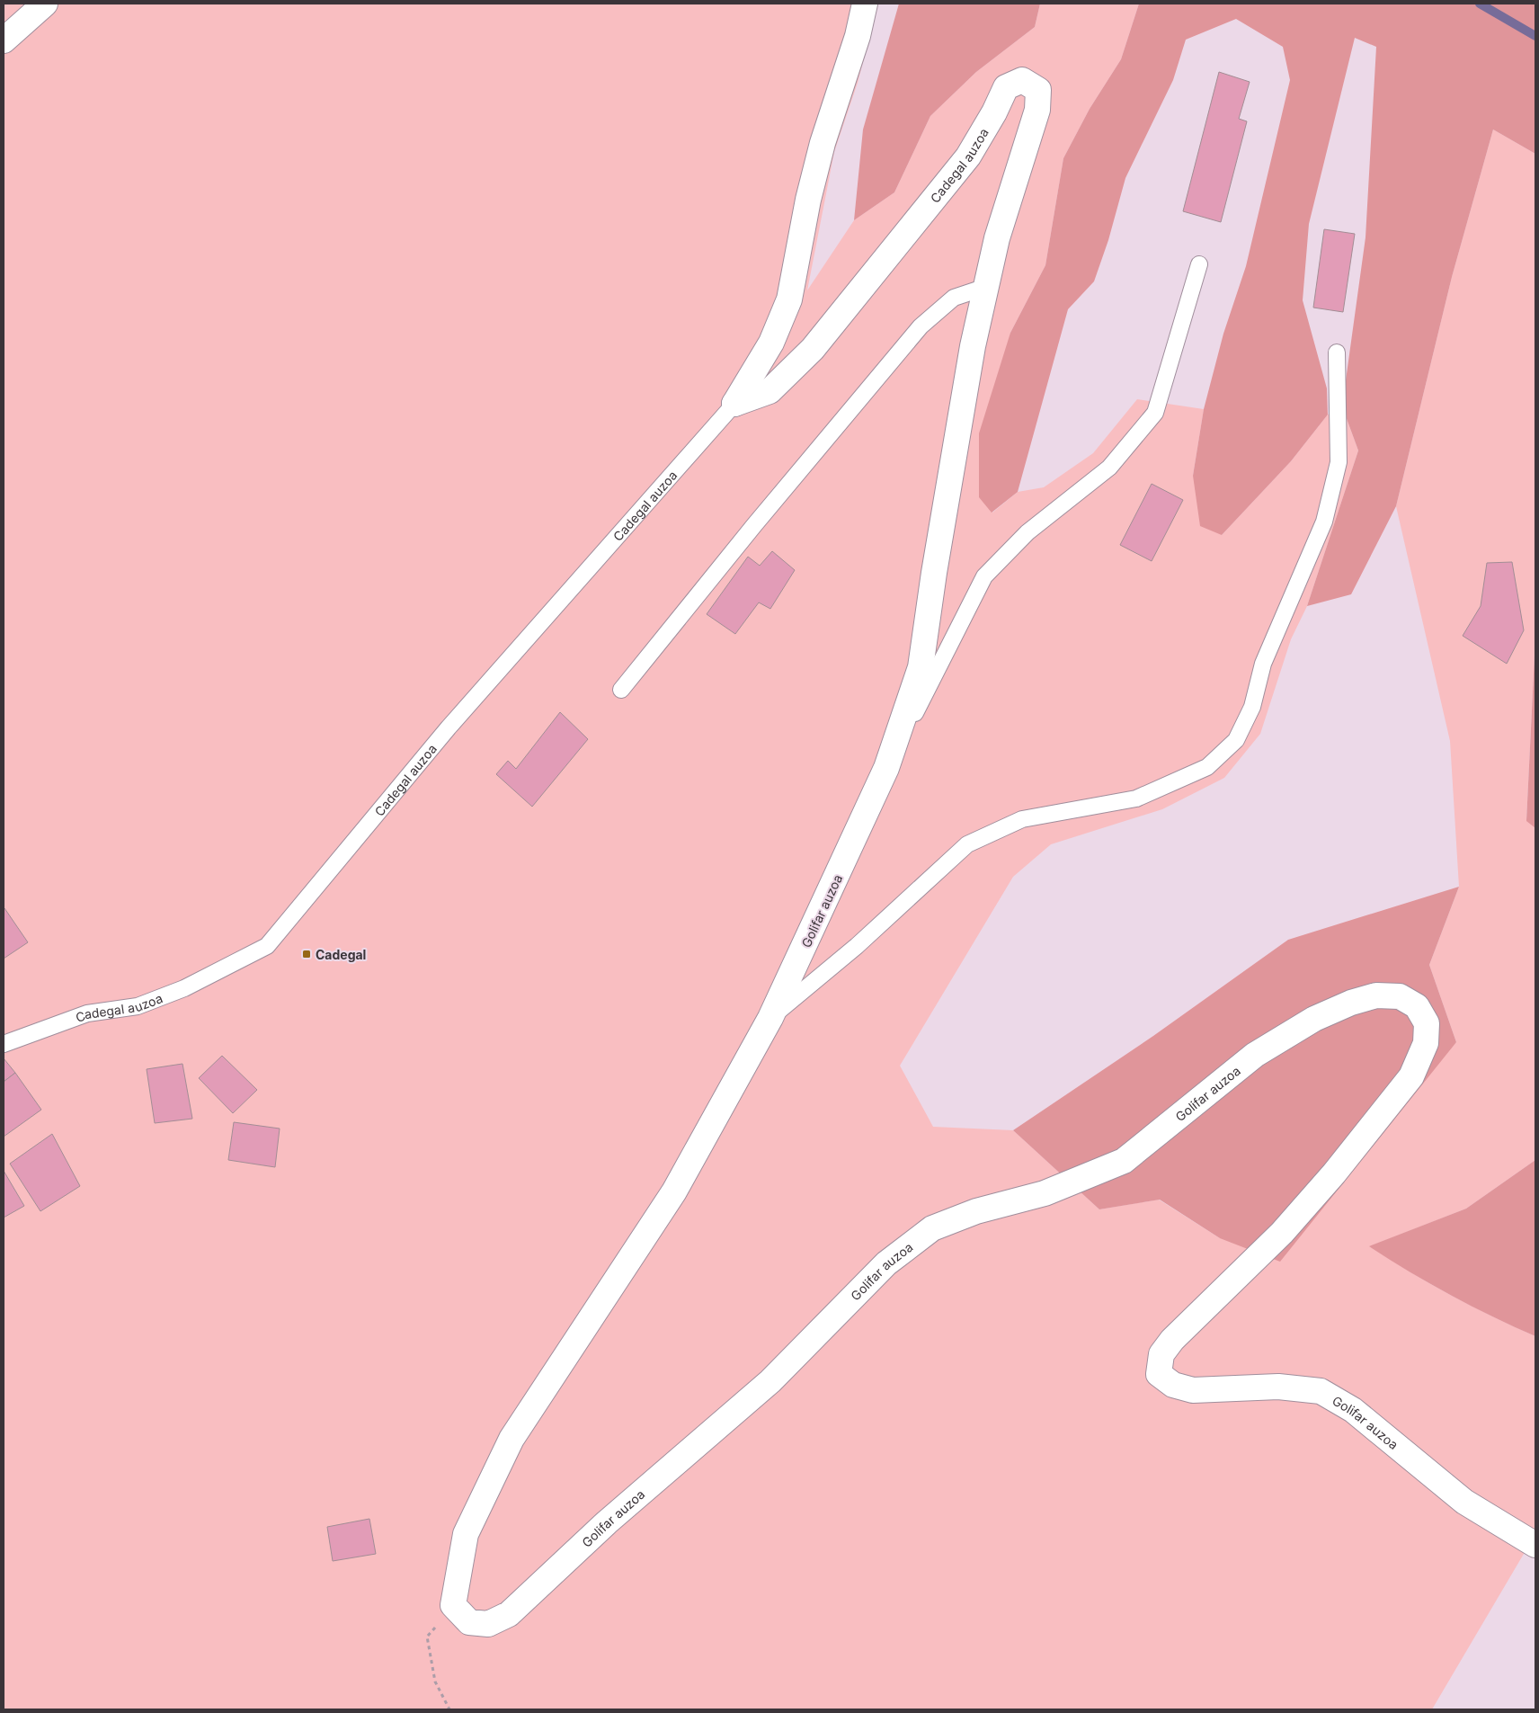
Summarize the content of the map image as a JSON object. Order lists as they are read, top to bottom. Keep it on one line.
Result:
{"streets":{"street":["Cadegal auzoa","Golifar auzoa"]},"crossings":[["Cadegal auzoa","Golifar auzoa"]],"places":{"transit":["Cadegal"]}}
